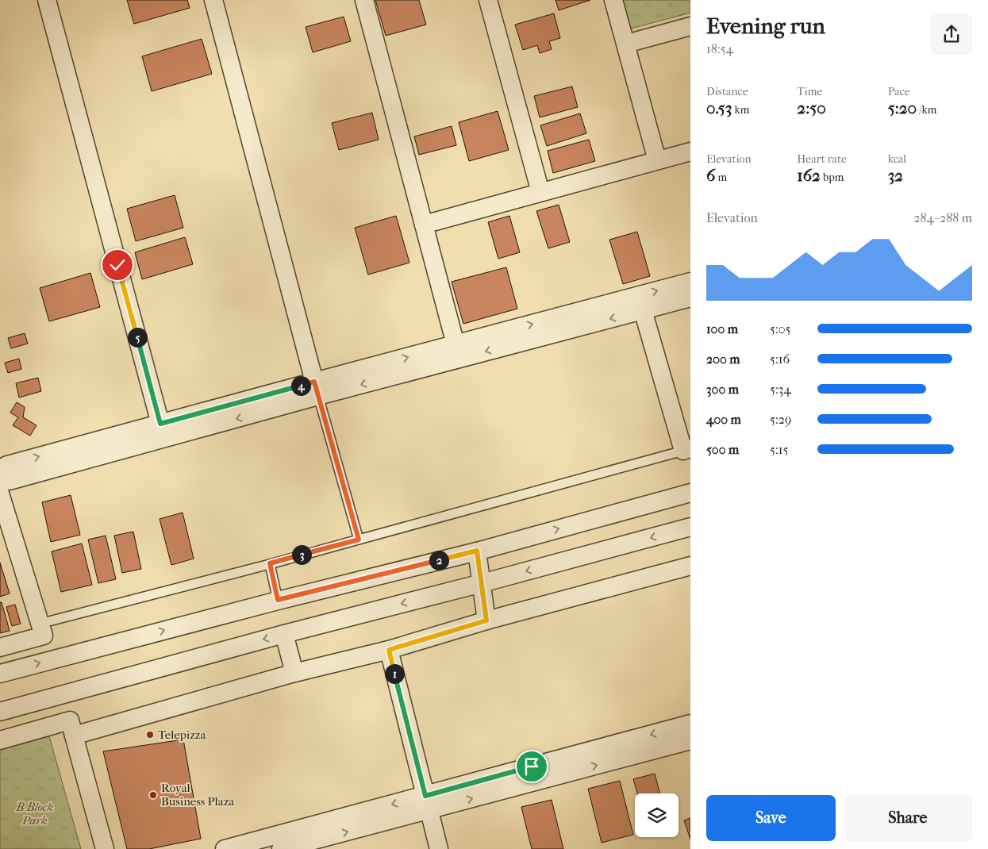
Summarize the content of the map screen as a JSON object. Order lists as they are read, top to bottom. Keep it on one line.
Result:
{"parks":["B Block Park"],"places":["Telepizza","Royal Business Plaza"],"page":{"heading":["Evening run","18:54"],"stats":[["Distance","0.53 km"],["Time","2:50"],["Pace","5:20 /km"],["Elevation","6 m"],["Heart rate","162 bpm"],["kcal","32"]],"chart":["Elevation","284–288 m"],"list":[{"name":"100 m","note":"5:05"},{"name":"200 m","note":"5:16"},{"name":"300 m","note":"5:34"},{"name":"400 m","note":"5:29"},{"name":"500 m","note":"5:15"}],"pins":["5","4","3","2","1"],"buttons":["Save","Share"]}}
